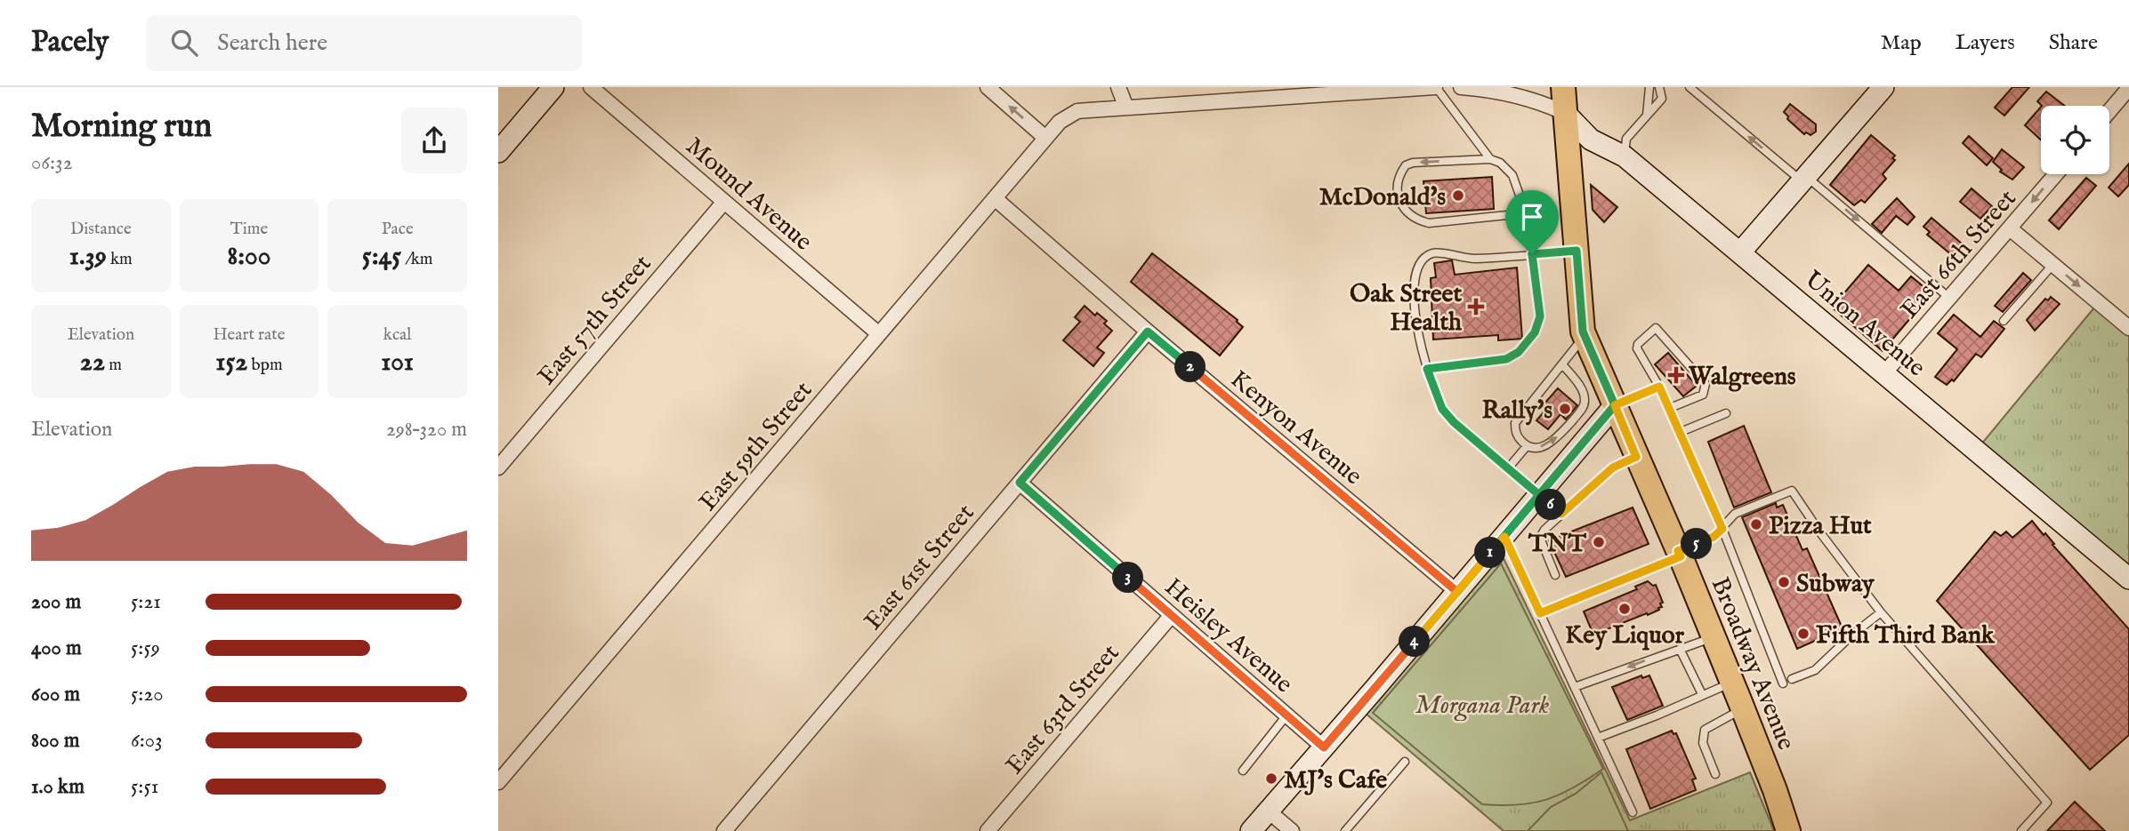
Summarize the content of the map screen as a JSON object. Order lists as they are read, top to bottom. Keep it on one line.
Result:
{"streets":{"main road":["Broadway Avenue"],"street":["Mound Avenue","East 66th Street","East 57th Street","Union Avenue","Kenyon Avenue","East 59th Street","East 61st Street","Heisley Avenue","East 63rd Street"]},"crossings":[["Mound Avenue","East 57th Street"],["Mound Avenue","East 59th Street"],["East 66th Street","Union Avenue"],["Union Avenue","Broadway Avenue"],["Kenyon Avenue","East 59th Street"],["Kenyon Avenue","East 61st Street"],["East 61st Street","Heisley Avenue"],["Heisley Avenue","East 63rd Street"]],"parks":["Morgana Park"],"places":{"other":["McDonald's","Rally's","Pizza Hut","TNT","Subway","Key Liquor","Fifth Third Bank","MJ's Cafe"],"health":["Oak Street Health","Walgreens"]},"page":{"header":"Pacely","search":"Search here","nav":["Map","Layers","Share"],"heading":["Morning run","06:32"],"stats":[["Distance","1.39 km"],["Time","8:00"],["Pace","5:45 /km"],["Elevation","22 m"],["Heart rate","152 bpm"],["kcal","101"]],"pins":["2","6","5","1","3","4"],"chart":["Elevation","298–320 m"],"list":[{"name":"200 m","note":"5:21"},{"name":"400 m","note":"5:59"},{"name":"600 m","note":"5:20"},{"name":"800 m","note":"6:03"},{"name":"1.0 km","note":"5:51"}]}}
